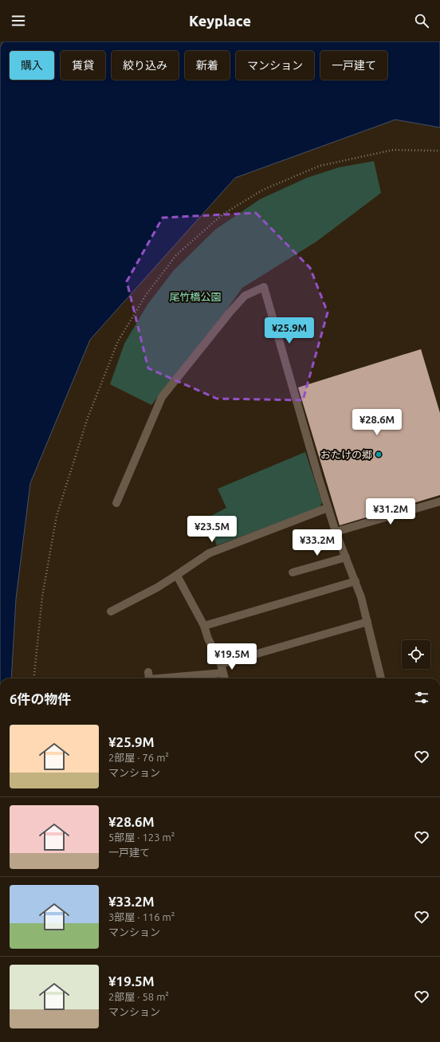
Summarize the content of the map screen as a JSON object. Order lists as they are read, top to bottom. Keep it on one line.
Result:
{"parks":["尾竹橋公園"],"places":["おたけの郷"],"page":{"header":"Keyplace","chip":["購入","賃貸","絞り込み","新着","マンション","一戸建て"],"price":["¥25.9M","¥28.6M","¥31.2M","¥23.5M","¥33.2M","¥19.5M"],"heading":"6件の物件","list":[{"name":"¥25.9M","note":"2部屋 · 76 m² · マンション"},{"name":"¥28.6M","note":"5部屋 · 123 m² · 一戸建て"},{"name":"¥33.2M","note":"3部屋 · 116 m² · マンション"},{"name":"¥19.5M","note":"2部屋 · 58 m² · マンション"}]}}
